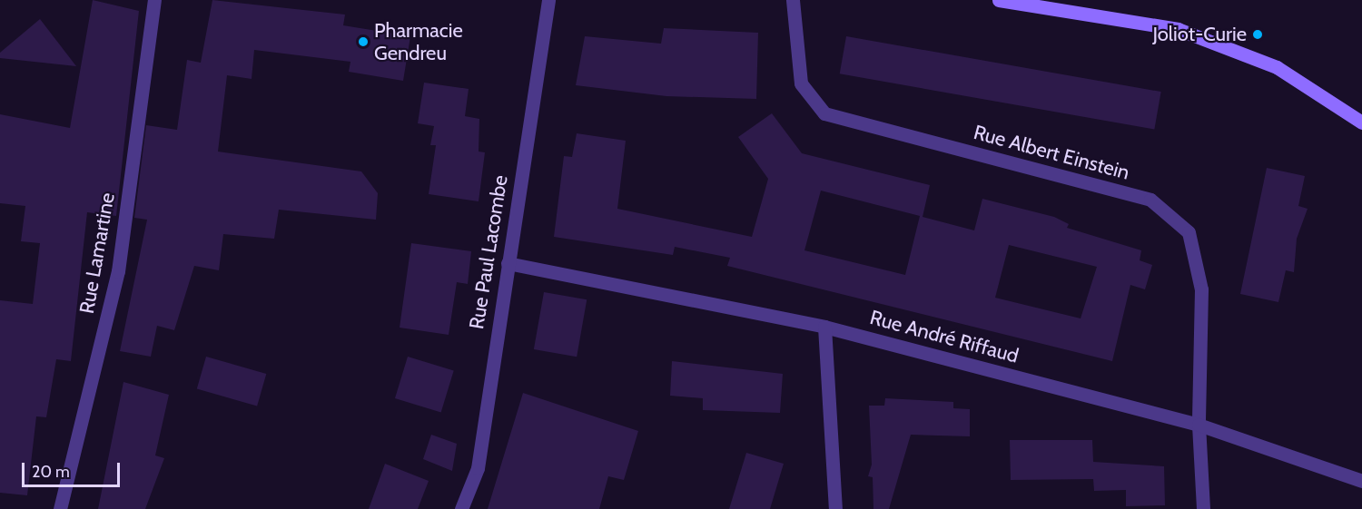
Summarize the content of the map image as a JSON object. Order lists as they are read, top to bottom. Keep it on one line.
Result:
{"streets":{"street":["Rue Albert Einstein","Rue Paul Lacombe","Rue Lamartine","Rue André Riffaud"]},"crossings":[["Rue Albert Einstein","Rue André Riffaud"],["Rue Paul Lacombe","Rue André Riffaud"]],"places":["Joliot-Curie","Pharmacie Gendreu"],"scale_bar":"20 m"}
